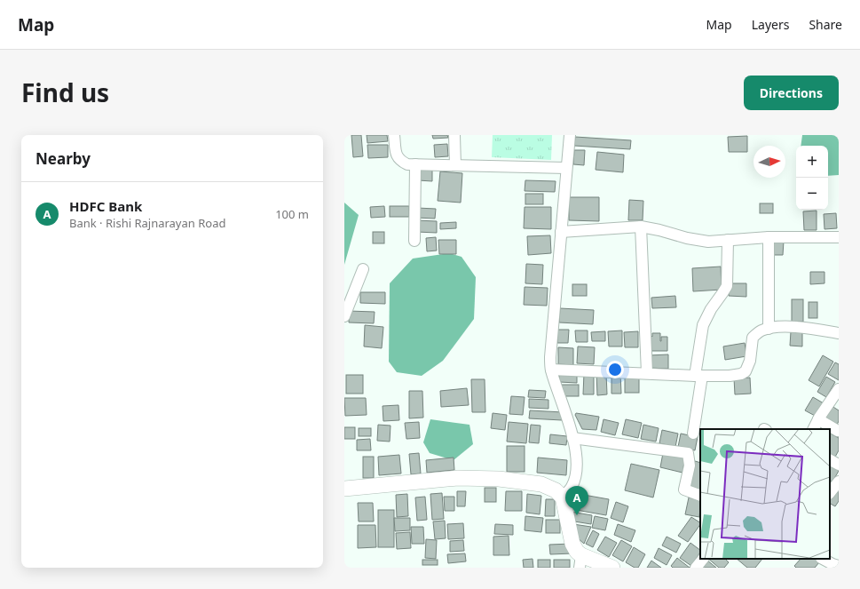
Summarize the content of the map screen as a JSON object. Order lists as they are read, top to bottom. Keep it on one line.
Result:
{"north":"right","page":{"header":"Map","nav":["Map","Layers","Share"],"title":"Find us","buttons":"Directions","heading":"Nearby","map_buttons":["+","−"],"list":[{"mark":"A","name":"HDFC Bank","note":"Bank · Rishi Rajnarayan Road","value":"100 m"}],"pins":"A"}}
